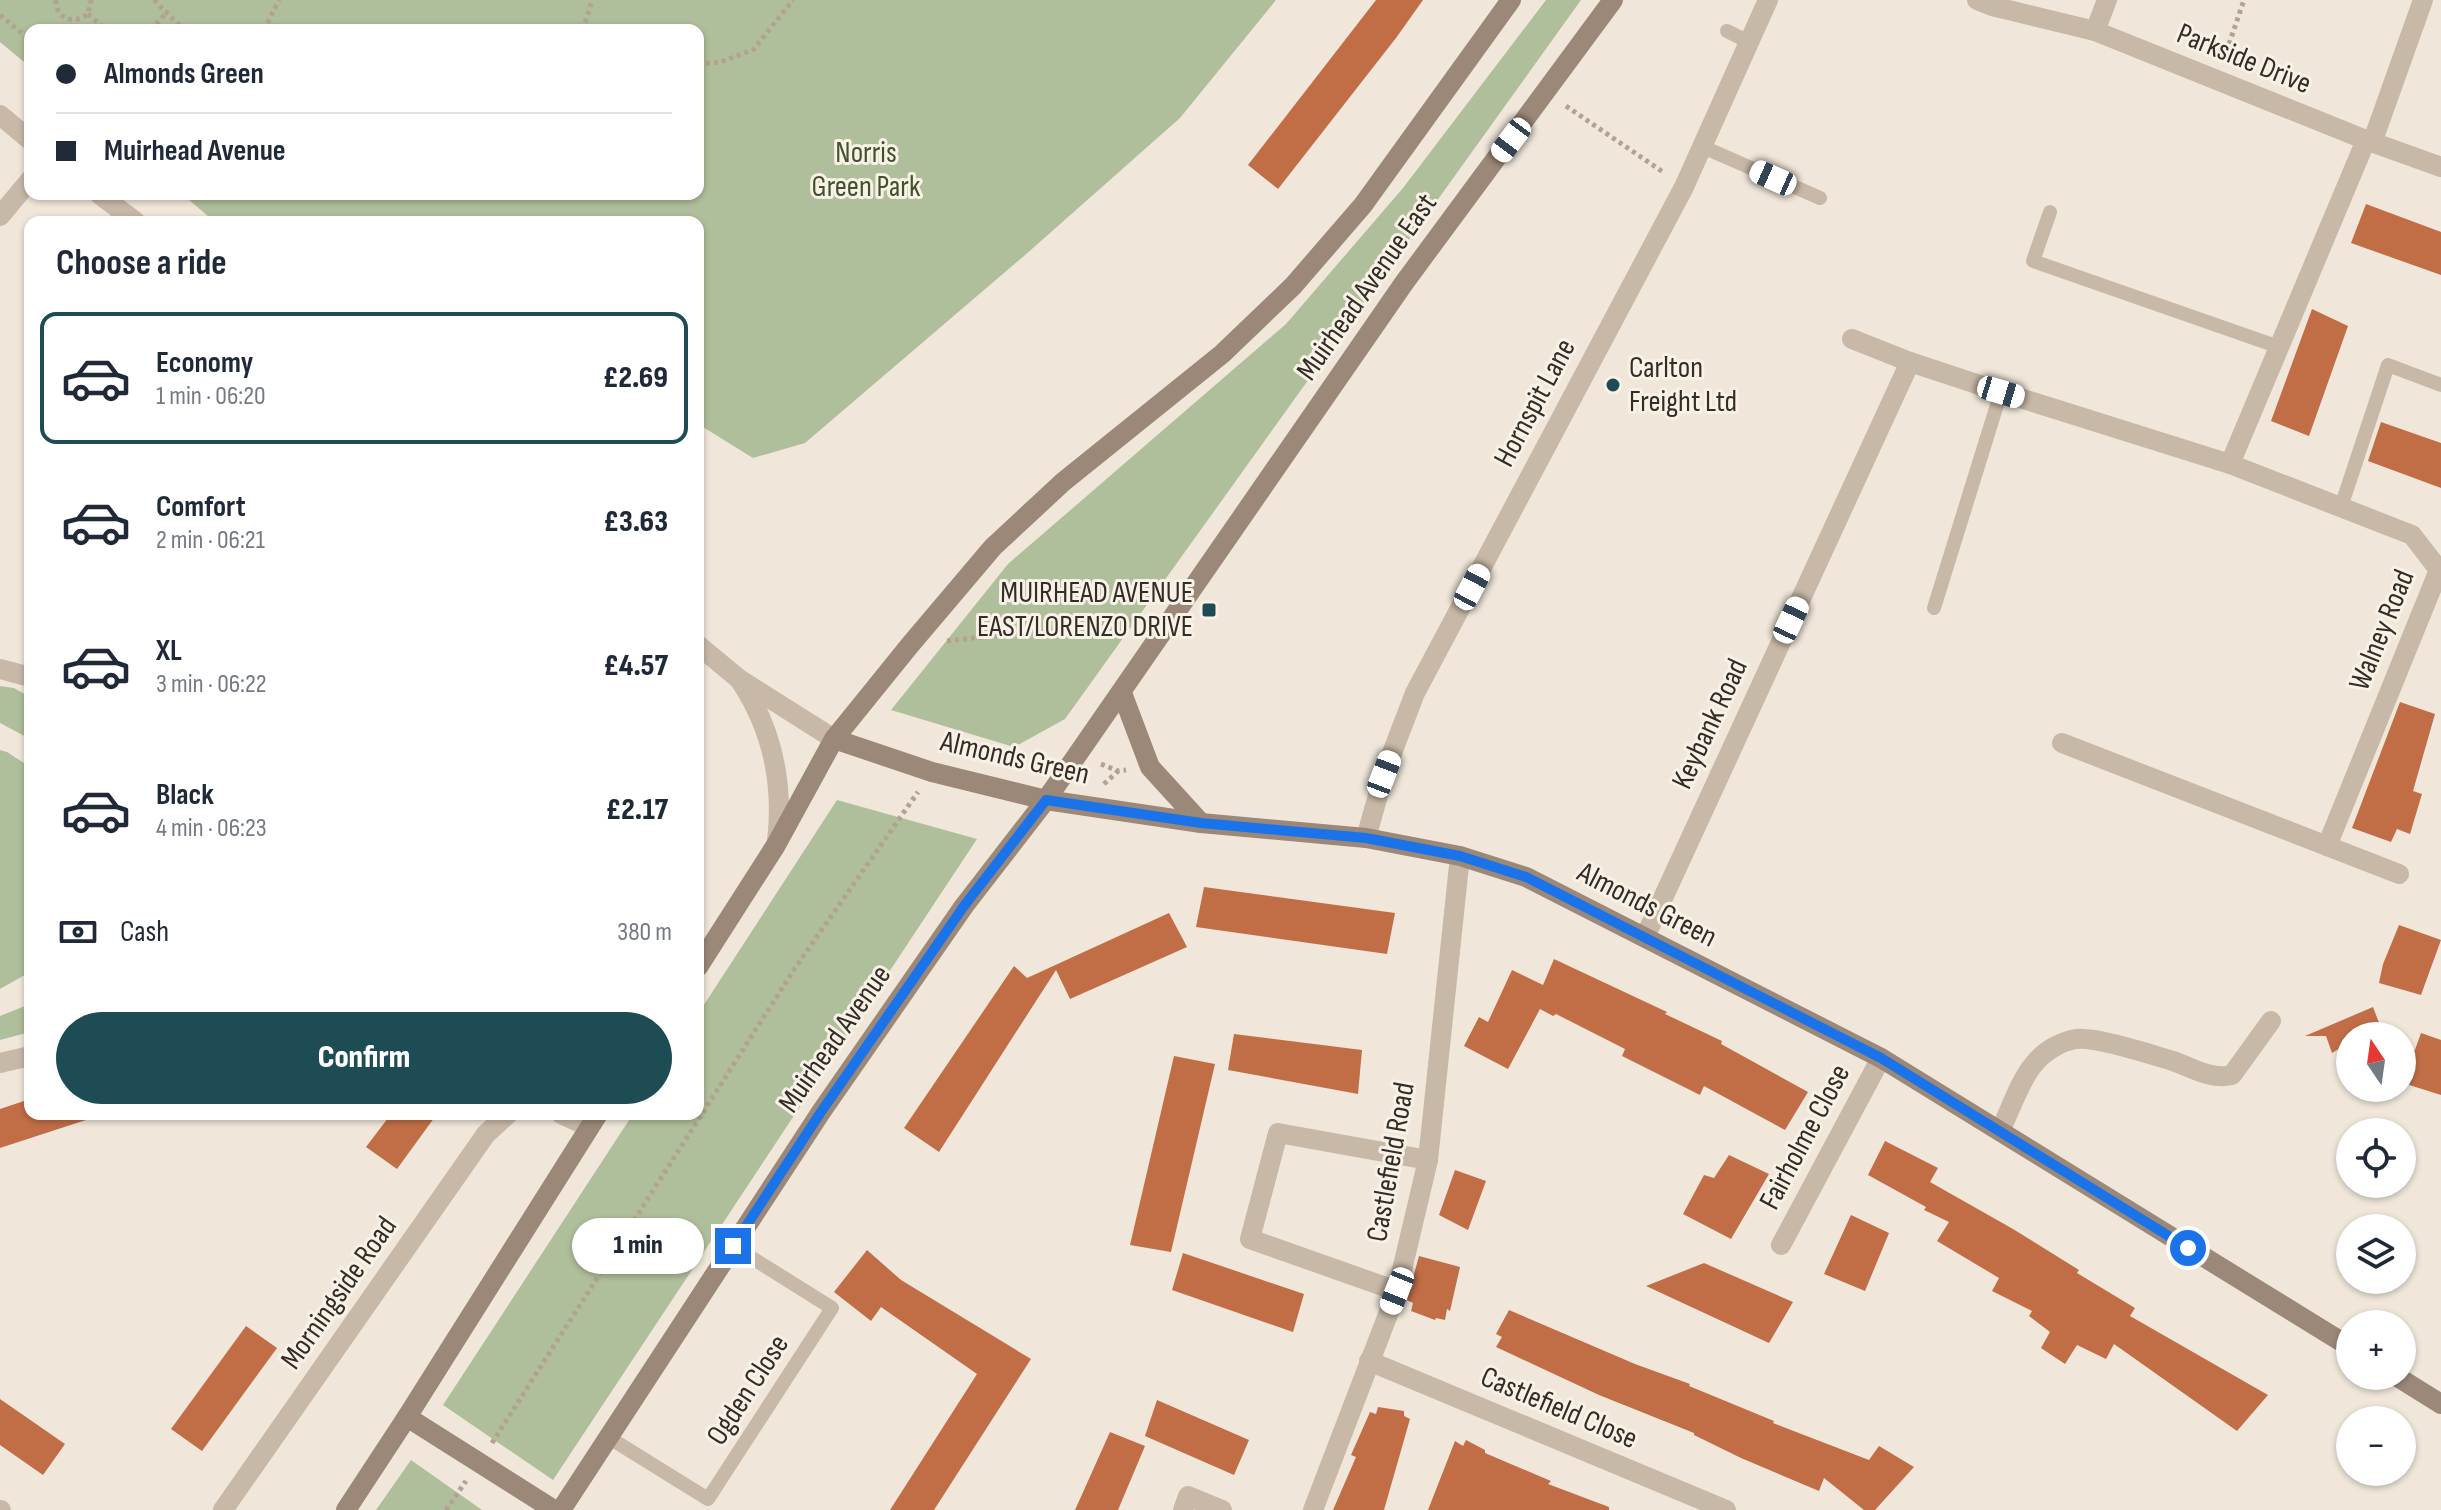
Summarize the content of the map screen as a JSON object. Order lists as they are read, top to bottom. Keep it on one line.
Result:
{"streets":{"street":["Parkside Drive","Muirhead Avenue East","Hornspit Lane","Walney Road","Keybank Road","Almonds Green","Muirhead Avenue","Fairholme Close","Castlefield Road","Morningside Road","Castlefield Close"],"lane":["Ogden Close"]},"crossings":[["Muirhead Avenue East","Muirhead Avenue"],["Hornspit Lane","Almonds Green"],["Keybank Road","Almonds Green"],["Almonds Green","Muirhead Avenue"],["Almonds Green","Fairholme Close"],["Almonds Green","Castlefield Road"],["Muirhead Avenue","Ogden Close"],["Castlefield Road","Castlefield Close"]],"parks":["Norris Green Park"],"places":{"other":["Carlton Freight Ltd"],"transit":["MUIRHEAD AVENUE EAST/LORENZO DRIVE"]},"north":"top","page":{"banner":["Almonds Green","Muirhead Avenue"],"heading":"Choose a ride","list":[{"name":"Economy","note":"1 min · 06:20","value":"£2.69"},{"name":"Comfort","note":"2 min · 06:21","value":"£3.63"},{"name":"XL","note":"3 min · 06:22","value":"£4.57"},{"name":"Black","note":"4 min · 06:23","value":"£2.17"}],"pay":["Cash","380 m"],"buttons":"Confirm","map_buttons":["+","−"],"bubble":"1 min"}}
